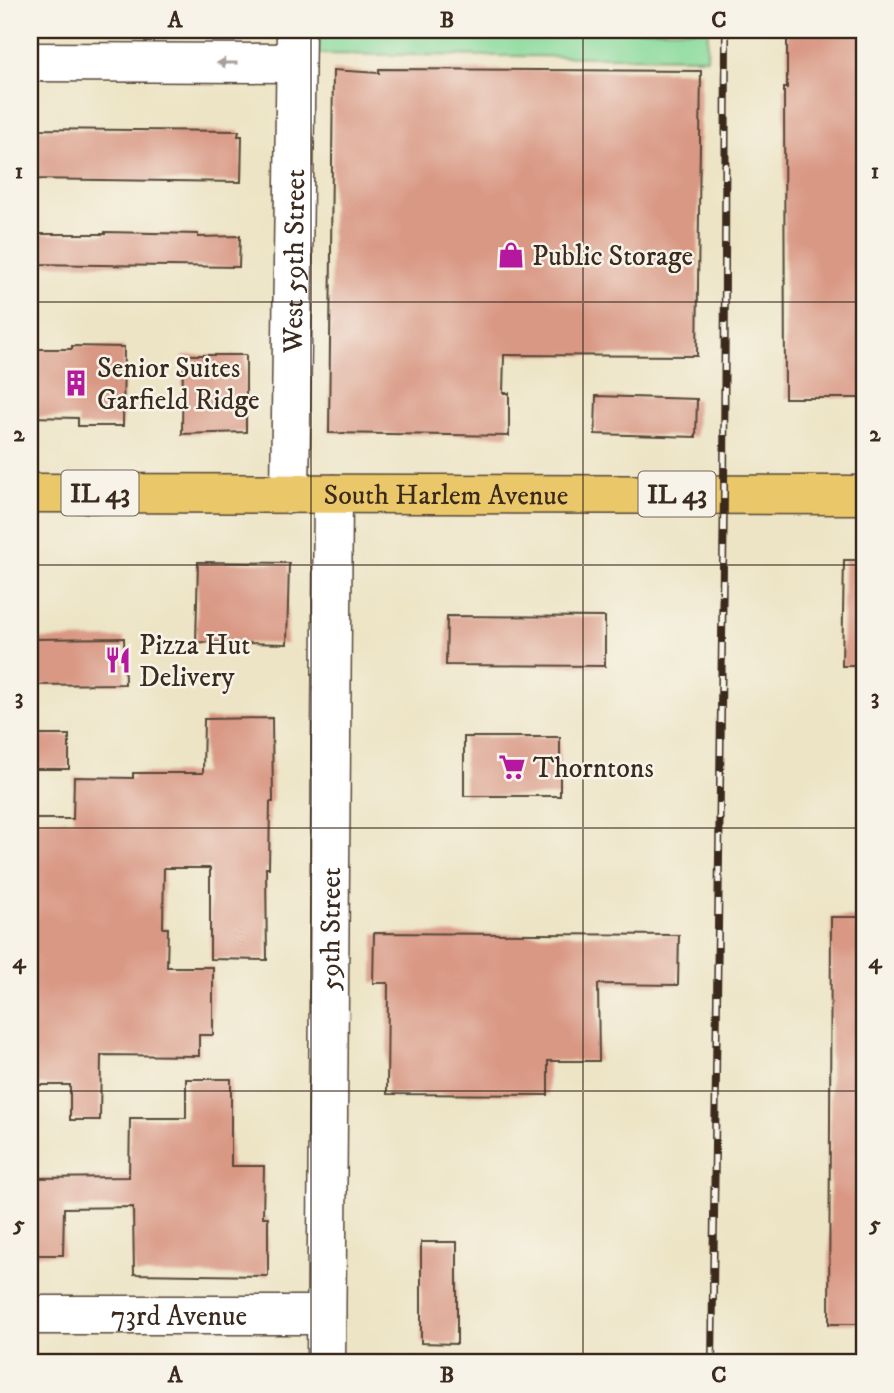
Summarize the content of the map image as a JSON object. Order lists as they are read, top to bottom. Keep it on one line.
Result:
{"streets":{"main road":["IL 43","South Harlem Avenue"],"street":["West 59th Street","59th Street","73rd Avenue"]},"crossings":[["West 59th Street","South Harlem Avenue"],["South Harlem Avenue","59th Street"],["59th Street","73rd Avenue"]],"places":{"shop":["Public Storage"],"building":["Senior Suites Garfield Ridge"],"restaurant":["Pizza Hut Delivery"],"supermarket":["Thorntons"]},"grid":{"columns":["A","B","C"],"rows":["1","2","3","4","5"]}}
